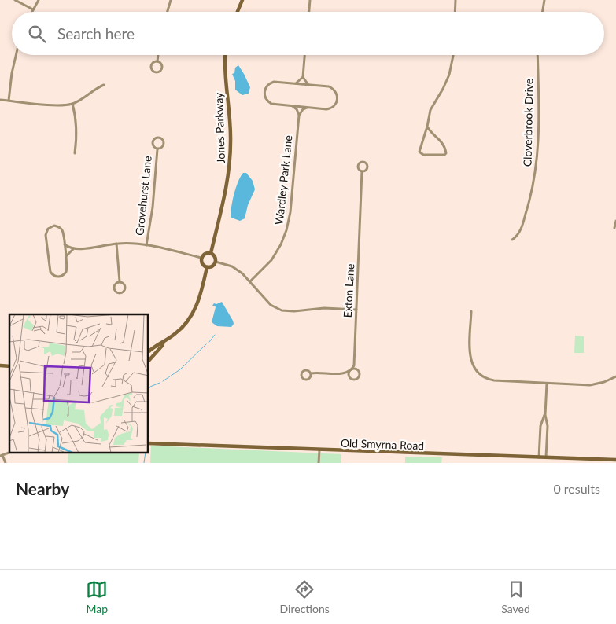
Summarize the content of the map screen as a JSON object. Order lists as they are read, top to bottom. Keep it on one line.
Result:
{"streets":{"street":["Cloverbrook Drive","Jones Parkway","Wardley Park Lane","Grovehurst Lane","Exton Lane","Old Smyrna Road"]},"page":{"search":"Search here","heading":["Nearby","0 results"],"nav":["Map","Directions","Saved"]}}
